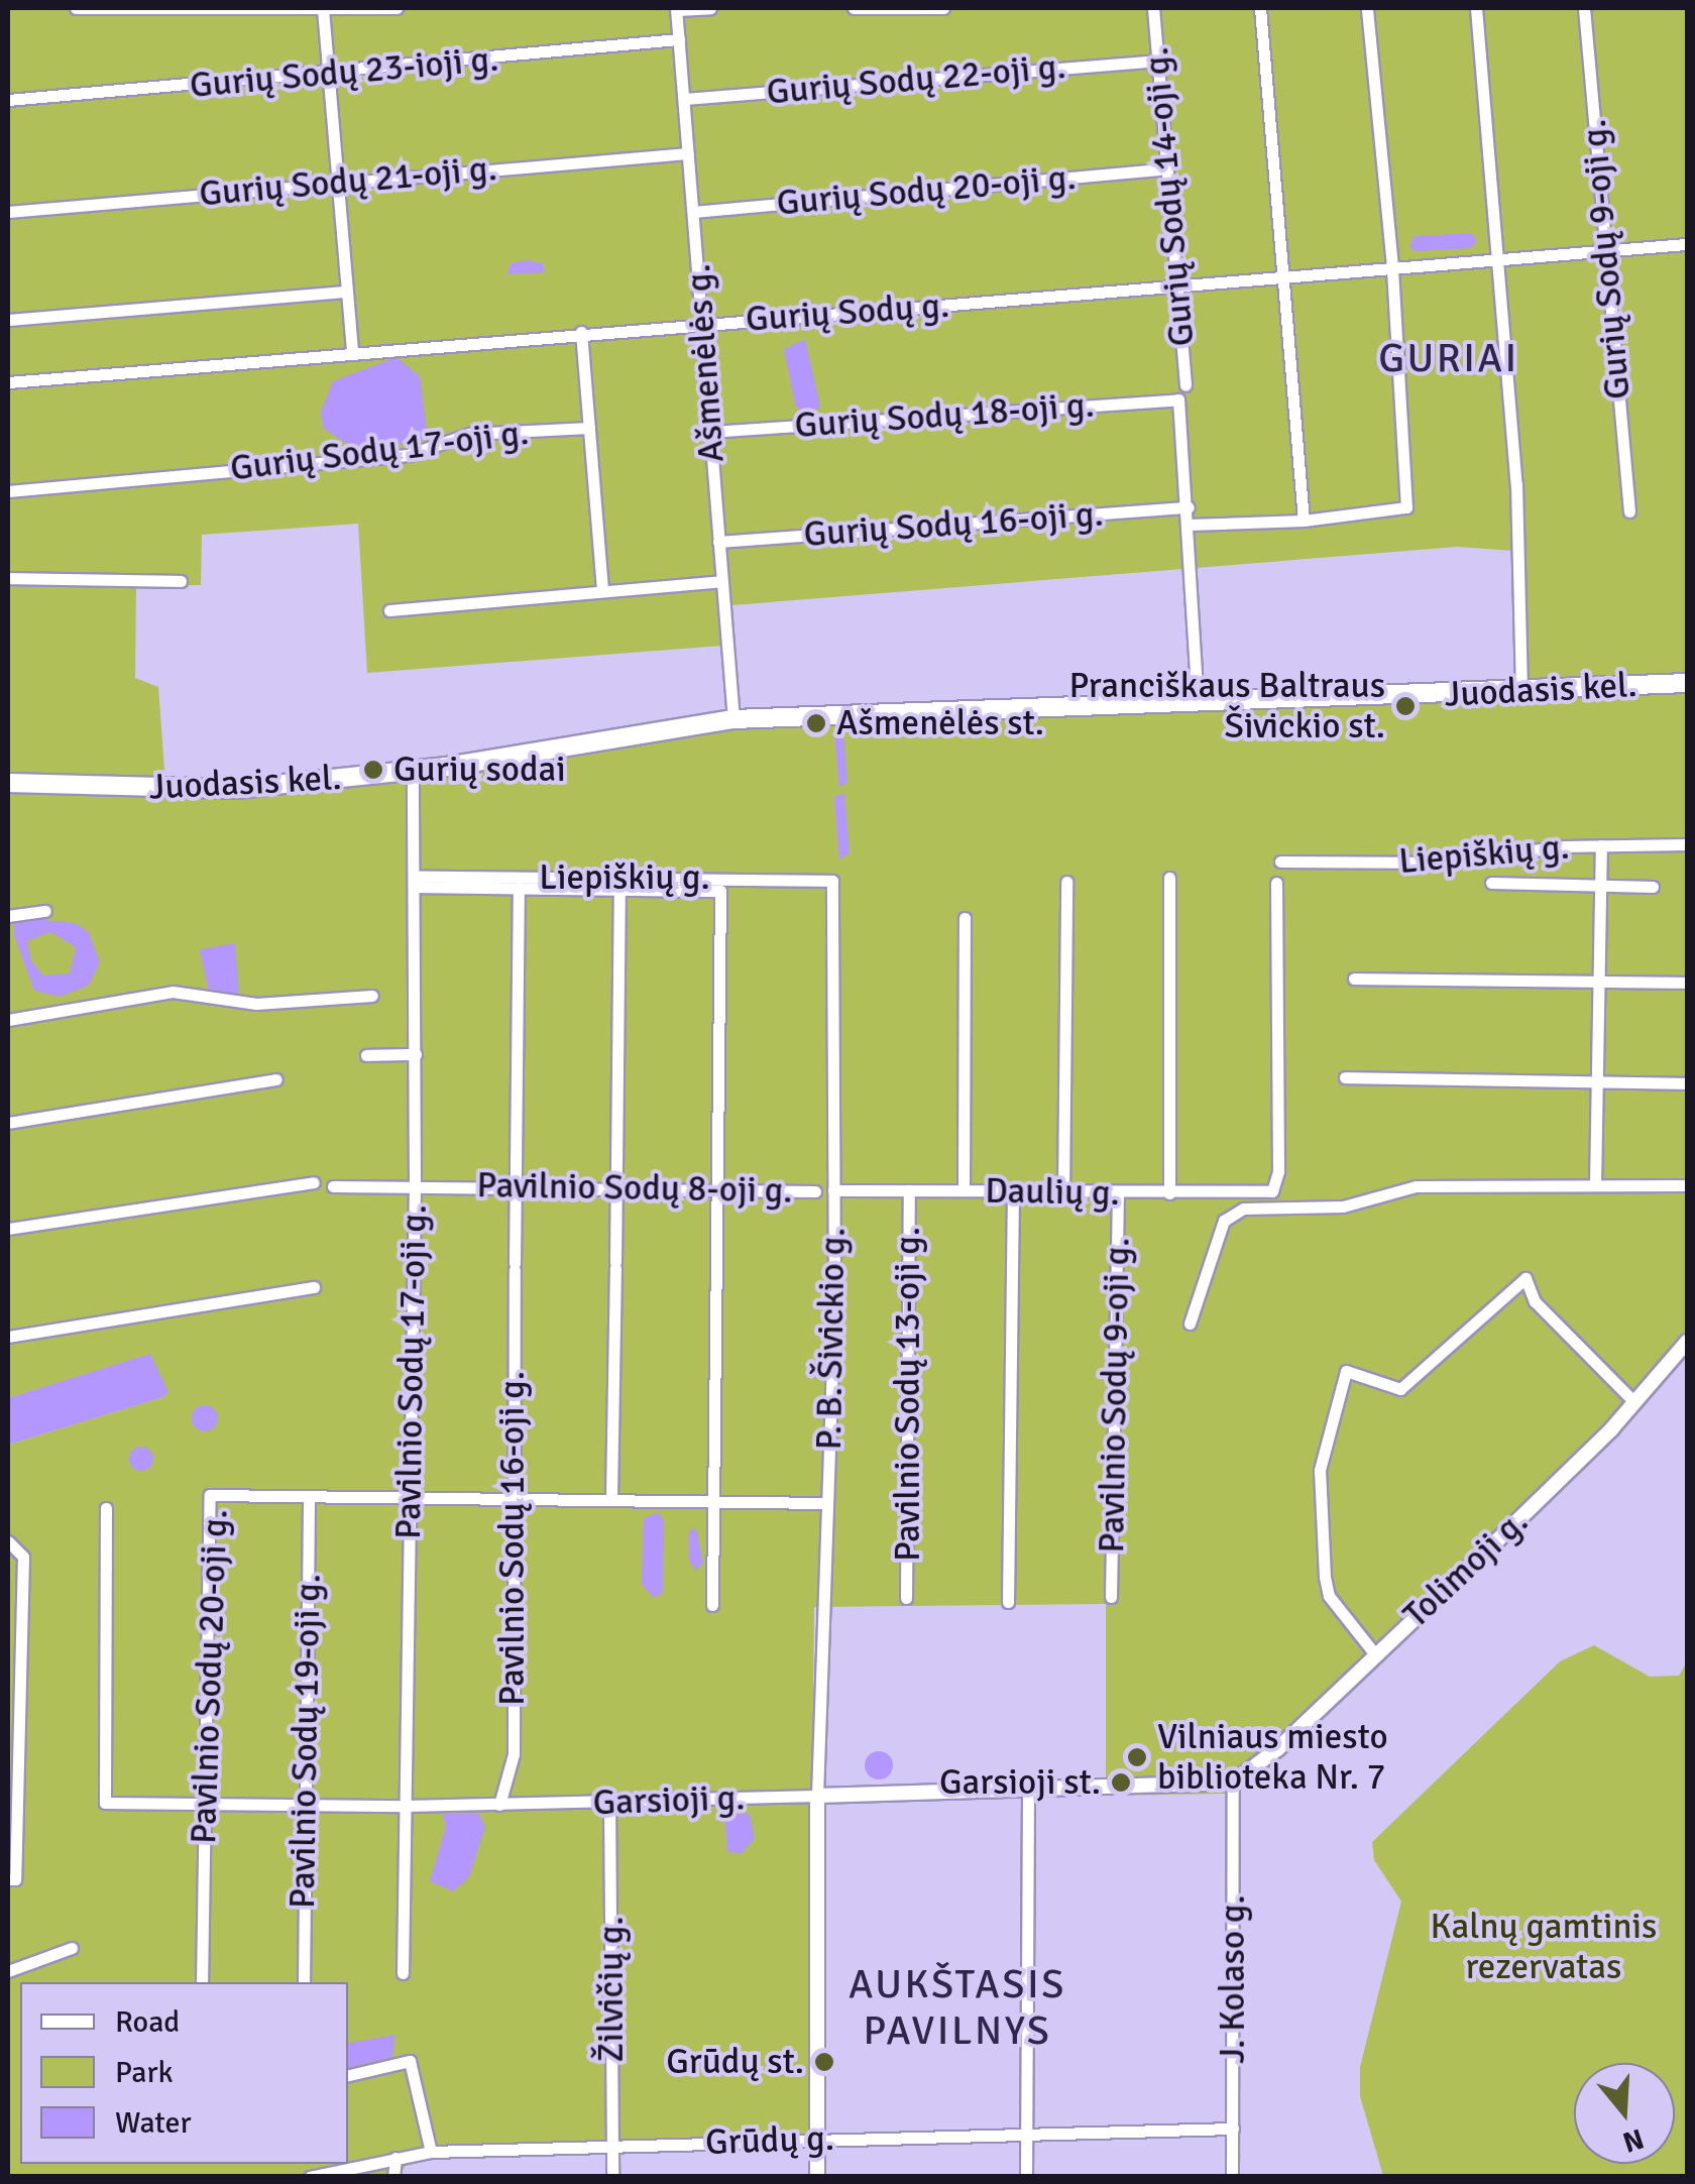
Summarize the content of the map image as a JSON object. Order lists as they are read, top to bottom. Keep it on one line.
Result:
{"streets":{"main road":["Juodasis kel."],"street":["Gurių Sodų 23-ioji g.","Gurių Sodų 22-oji g.","Gurių Sodų 21-oji g.","Gurių Sodų 20-oji g.","Gurių Sodų 14-oji g.","Gurių Sodų 9-oji g.","Gurių Sodų g.","Ašmenėlės g.","Gurių Sodų 18-oji g.","Gurių Sodų 17-oji g.","Gurių Sodų 16-oji g.","Liepiškių g.","Pavilnio Sodų 8-oji g.","Daulių g.","P. B. Šivickio g.","Pavilnio Sodų 17-oji g.","Pavilnio Sodų 13-oji g.","Pavilnio Sodų 9-oji g.","Pavilnio Sodų 16-oji g.","Tolimoji g.","Pavilnio Sodų 20-oji g.","Pavilnio Sodų 19-oji g.","Garsioji g.","J. Kolaso g.","Žilvičių g.","Grūdų g."]},"crossings":[["Gurių Sodų 23-ioji g.","Ašmenėlės g."],["Gurių Sodų 22-oji g.","Ašmenėlės g."],["Gurių Sodų 21-oji g.","Ašmenėlės g."],["Gurių Sodų 20-oji g.","Ašmenėlės g."],["Gurių Sodų 14-oji g.","Gurių Sodų g."],["Gurių Sodų 9-oji g.","Gurių Sodų g."],["Gurių Sodų g.","Ašmenėlės g."],["Ašmenėlės g.","Gurių Sodų 18-oji g."],["Ašmenėlės g.","Gurių Sodų 16-oji g."],["Ašmenėlės g.","Juodasis kel."],["Gurių Sodų 18-oji g.","Gurių Sodų 16-oji g."],["Juodasis kel.","Pavilnio Sodų 17-oji g."],["Liepiškių g.","P. B. Šivickio g."],["Liepiškių g.","Pavilnio Sodų 17-oji g."],["Pavilnio Sodų 8-oji g.","Pavilnio Sodų 17-oji g."],["Pavilnio Sodų 8-oji g.","Pavilnio Sodų 16-oji g."],["Daulių g.","P. B. Šivickio g."],["Daulių g.","Pavilnio Sodų 13-oji g."],["Daulių g.","Pavilnio Sodų 9-oji g."],["P. B. Šivickio g.","Pavilnio Sodų 20-oji g."],["P. B. Šivickio g.","Garsioji g."],["Pavilnio Sodų 17-oji g.","Pavilnio Sodų 20-oji g."],["Pavilnio Sodų 17-oji g.","Garsioji g."],["Pavilnio Sodų 16-oji g.","Pavilnio Sodų 20-oji g."],["Pavilnio Sodų 16-oji g.","Garsioji g."],["Tolimoji g.","Garsioji g."],["Tolimoji g.","J. Kolaso g."],["Pavilnio Sodų 20-oji g.","Pavilnio Sodų 19-oji g."],["Pavilnio Sodų 20-oji g.","Garsioji g."],["Pavilnio Sodų 19-oji g.","Garsioji g."],["Garsioji g.","J. Kolaso g."],["Garsioji g.","Žilvičių g."],["J. Kolaso g.","Grūdų g."],["Žilvičių g.","Grūdų g."]],"districts":["GURIAI","AUKŠTASIS PAVILNYS"],"parks":["Kalnų gamtinis rezervatas"],"places":["Pranciškaus Baltraus Šivickio st.","Ašmenėlės st.","Gurių sodai","Vilniaus miesto biblioteka Nr. 7","Garsioji st.","Grūdų st."],"legend":["Road","Park","Water"],"north":"bottom"}
